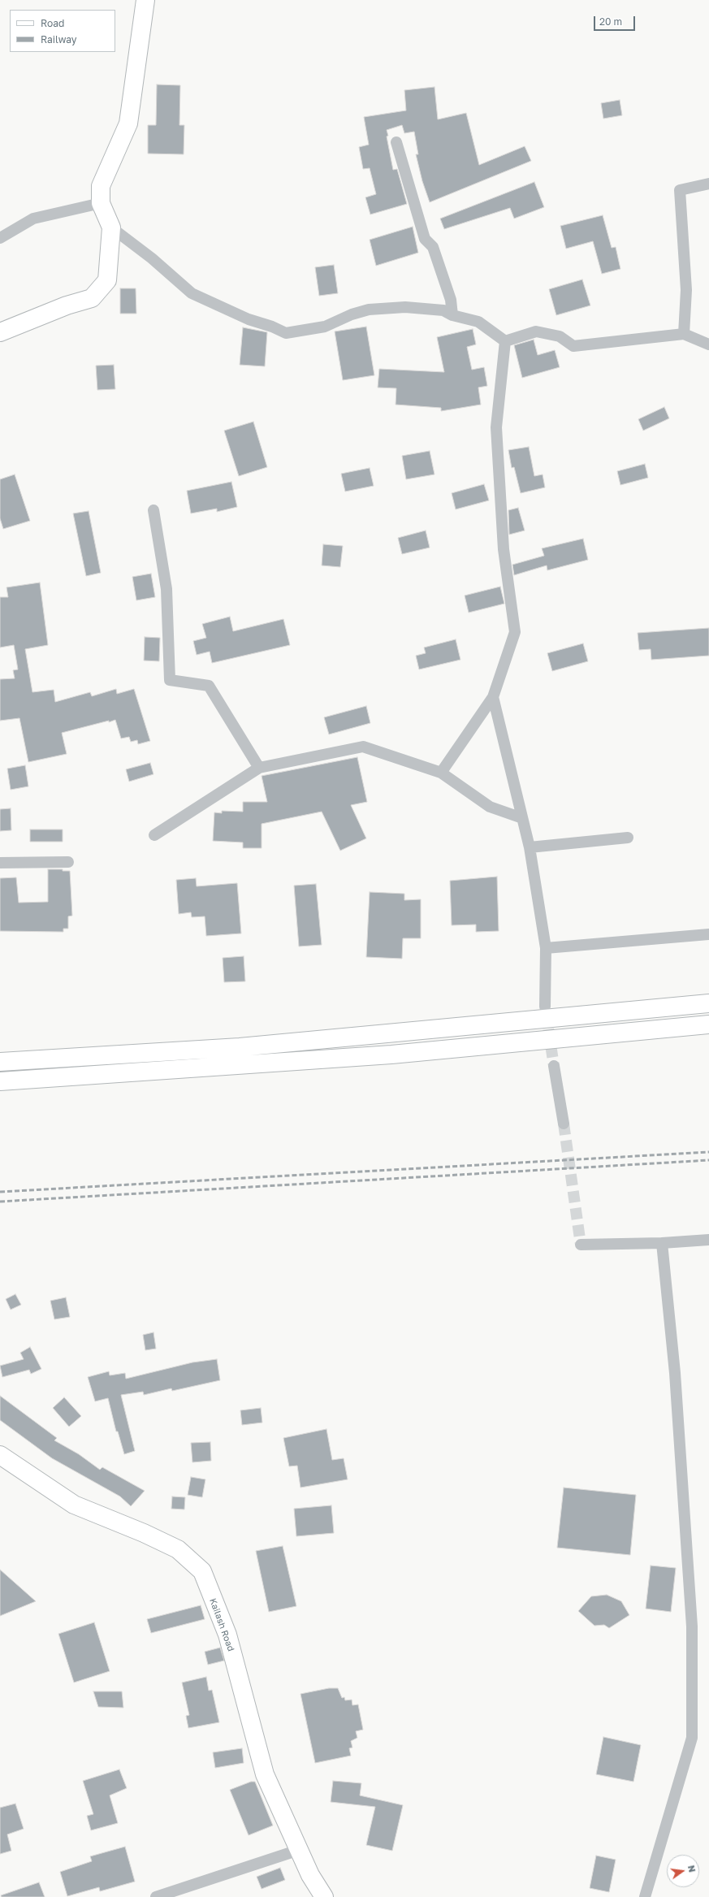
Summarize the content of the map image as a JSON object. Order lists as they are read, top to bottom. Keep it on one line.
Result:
{"streets":{"main road":["Kailash Road"]},"legend":["Road","Railway"],"scale_bar":"20 m","north":"right"}
